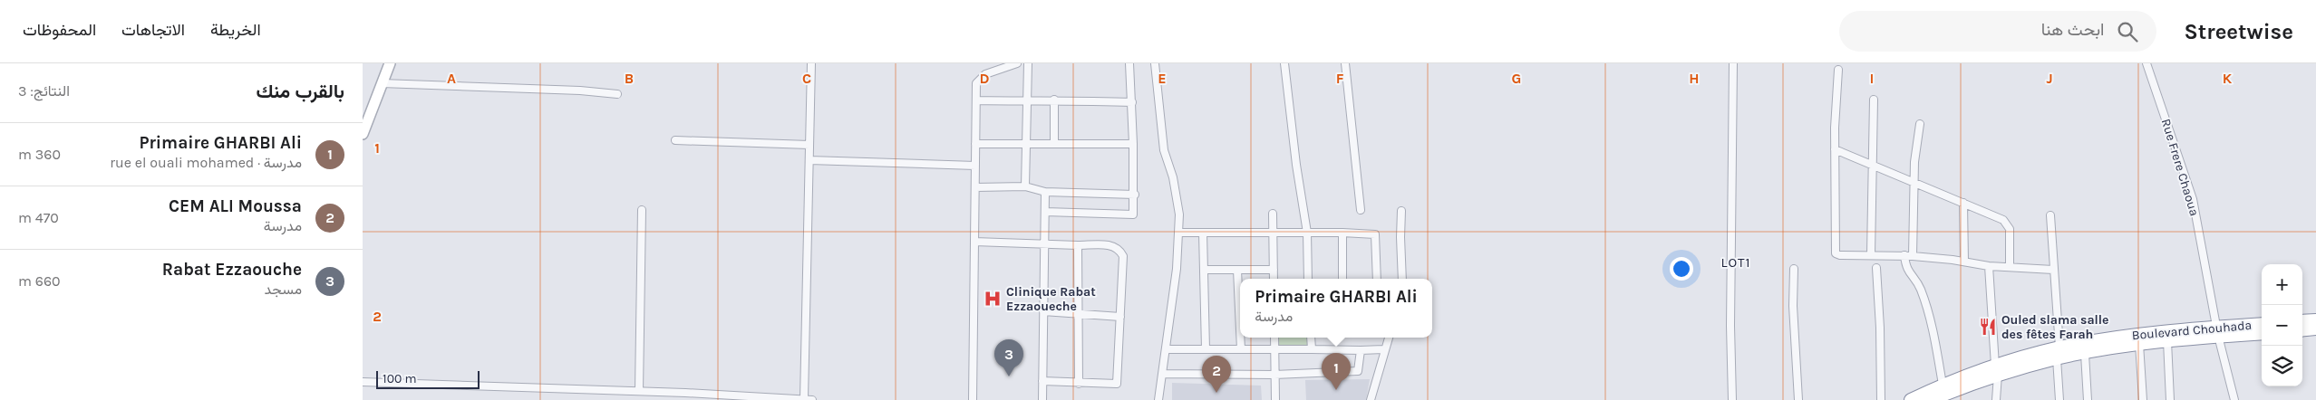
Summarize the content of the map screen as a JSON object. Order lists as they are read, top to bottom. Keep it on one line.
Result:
{"streets":{"highway":["Boulevard Chouhada"],"street":["Rue Frere Chaoua"]},"crossings":[["Rue Frere Chaoua","Boulevard Chouhada"]],"districts":["LOT1"],"places":{"hospital":["Clinique Rabat Ezzaoueche"],"restaurant":["Ouled slama salle des fêtes Farah"]},"scale_bar":"100 m","page":{"header":"Streetwise","search":"ابحث هنا","nav":["الخريطة","الاتجاهات","المحفوظات"],"heading":["بالقرب منك","النتائج: 3"],"list":[{"mark":"1","name":"Primaire GHARBI Ali","note":"مدرسة · rue el ouali mohamed","value":"360 m"},{"mark":"2","name":"CEM ALI Moussa","note":"مدرسة","value":"470 m"},{"mark":"3","name":"Rabat Ezzaouche","note":"مسجد","value":"660 m"}],"map_buttons":["+","−"],"popup":["Primaire GHARBI Ali","مدرسة"],"pins":["3","1","2"],"scale":"100 m"},"grid":{"columns":["A","B","C","D","E","F","G","H","I","J","K"],"rows":["1","2"]}}
